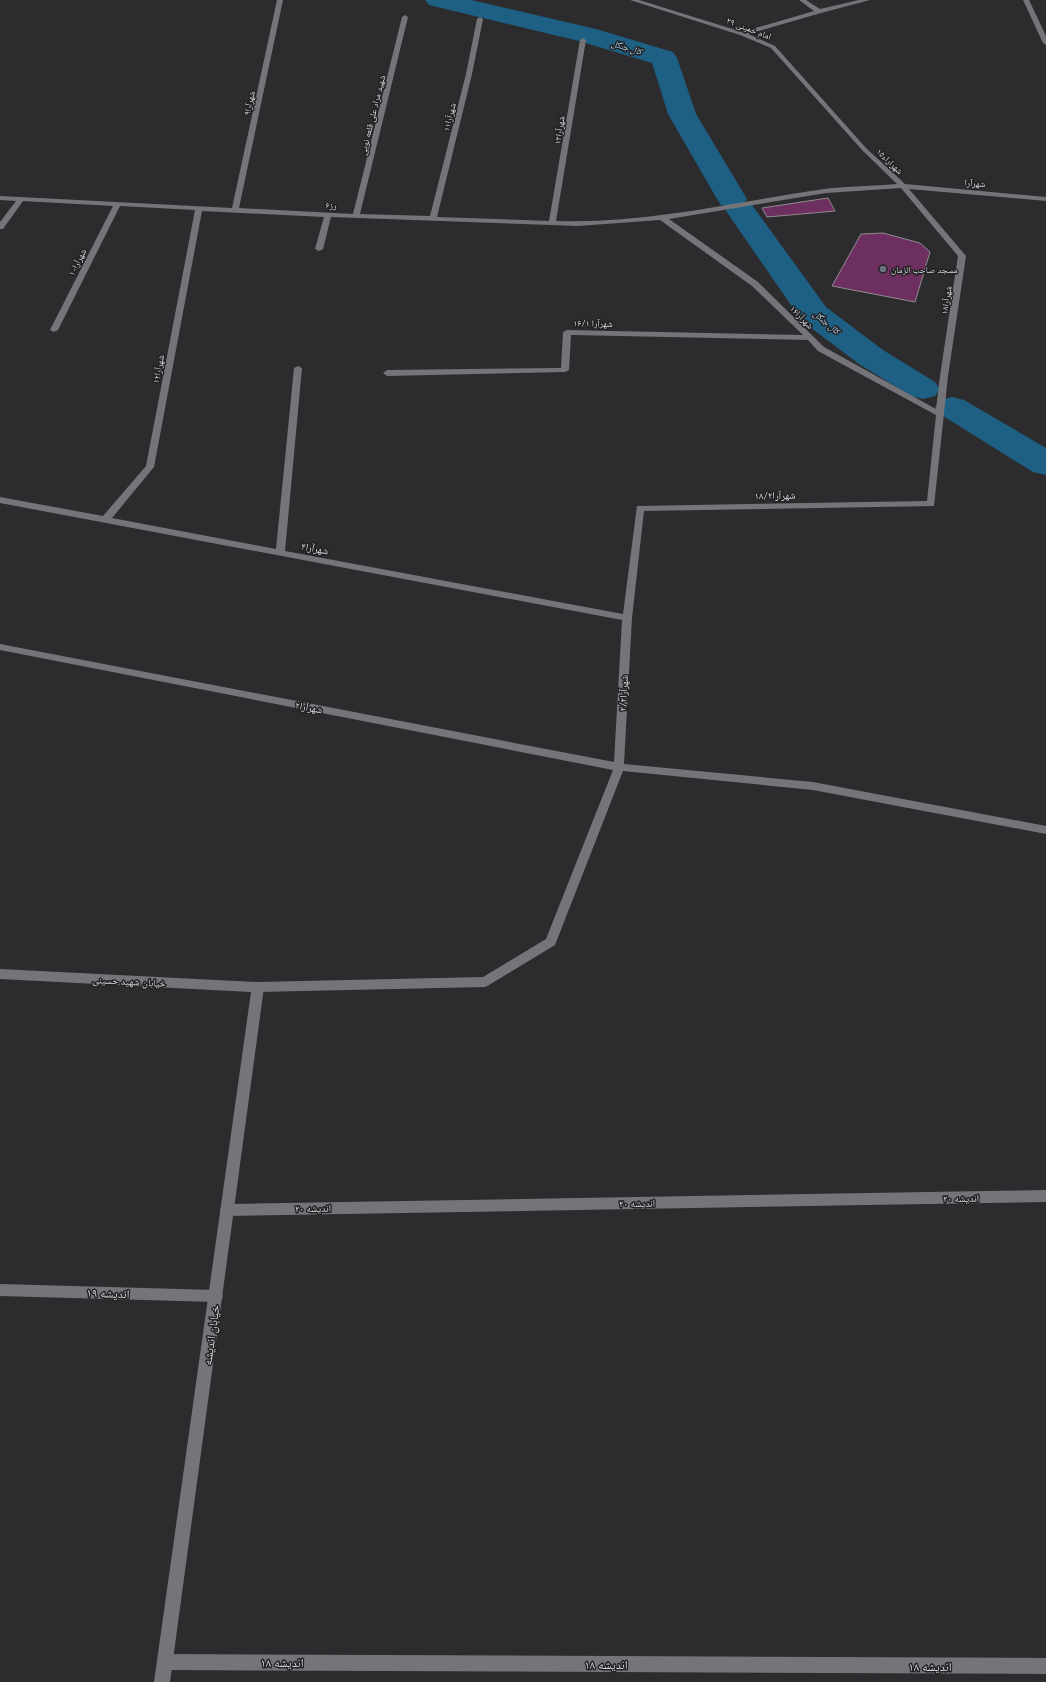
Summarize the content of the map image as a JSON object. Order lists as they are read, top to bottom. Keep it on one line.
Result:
{"streets":{"street":["امام خمینی ۲۹","شهرآرا۹","شهید مراد علی قلعه نویی","شهرآرا۱۱","شهرآرا۱۳","شهراراء۱۵","شهرآرا","رز۶","شهرآرا۱۰","شهرآرا۱۸","شهرآرا۱۶","شهرآرا ۱۶/۱","شهرآرا۱۲","شهرآرا۱۸/۲","شهرآرا۴","شهرآرا۲/۲","شهرآرا۲","خیابان شهید حسینی","اندیشه ۲۰","اندیشه ۱۹","خیابان اندیشه","اندیشه ۱۸"]},"crossings":[["امام خمینی ۲۹","شهراراء۱۵"],["شهرآرا۹","رز۶"],["شهید مراد علی قلعه نویی","رز۶"],["شهرآرا۱۱","رز۶"],["شهرآرا۱۳","رز۶"],["شهراراء۱۵","شهرآرا"],["شهراراء۱۵","شهرآرا۱۸"],["شهرآرا","رز۶"],["شهرآرا","شهرآرا۱۸"],["شهرآرا","شهرآرا۱۶"],["رز۶","شهرآرا۱۰"],["رز۶","شهرآرا۱۶"],["رز۶","شهرآرا۱۲"],["شهرآرا۱۸","شهرآرا۱۶"],["شهرآرا۱۸","شهرآرا۱۸/۲"],["شهرآرا۱۶","شهرآرا ۱۶/۱"],["شهرآرا۱۶","شهرآرا۱۸/۲"],["شهرآرا۱۲","شهرآرا۴"],["شهرآرا۱۸/۲","شهرآرا۴"],["شهرآرا۱۸/۲","شهرآرا۲/۲"],["شهرآرا۴","شهرآرا۲/۲"],["شهرآرا۲/۲","شهرآرا۲"],["شهرآرا۲/۲","خیابان شهید حسینی"],["شهرآرا۲/۲","خیابان اندیشه"],["خیابان شهید حسینی","خیابان اندیشه"],["اندیشه ۲۰","خیابان اندیشه"],["اندیشه ۱۹","خیابان اندیشه"],["خیابان اندیشه","اندیشه ۱۸"]],"water":["کال جنگل"],"places":["مسجد صاحب الزمان"]}
